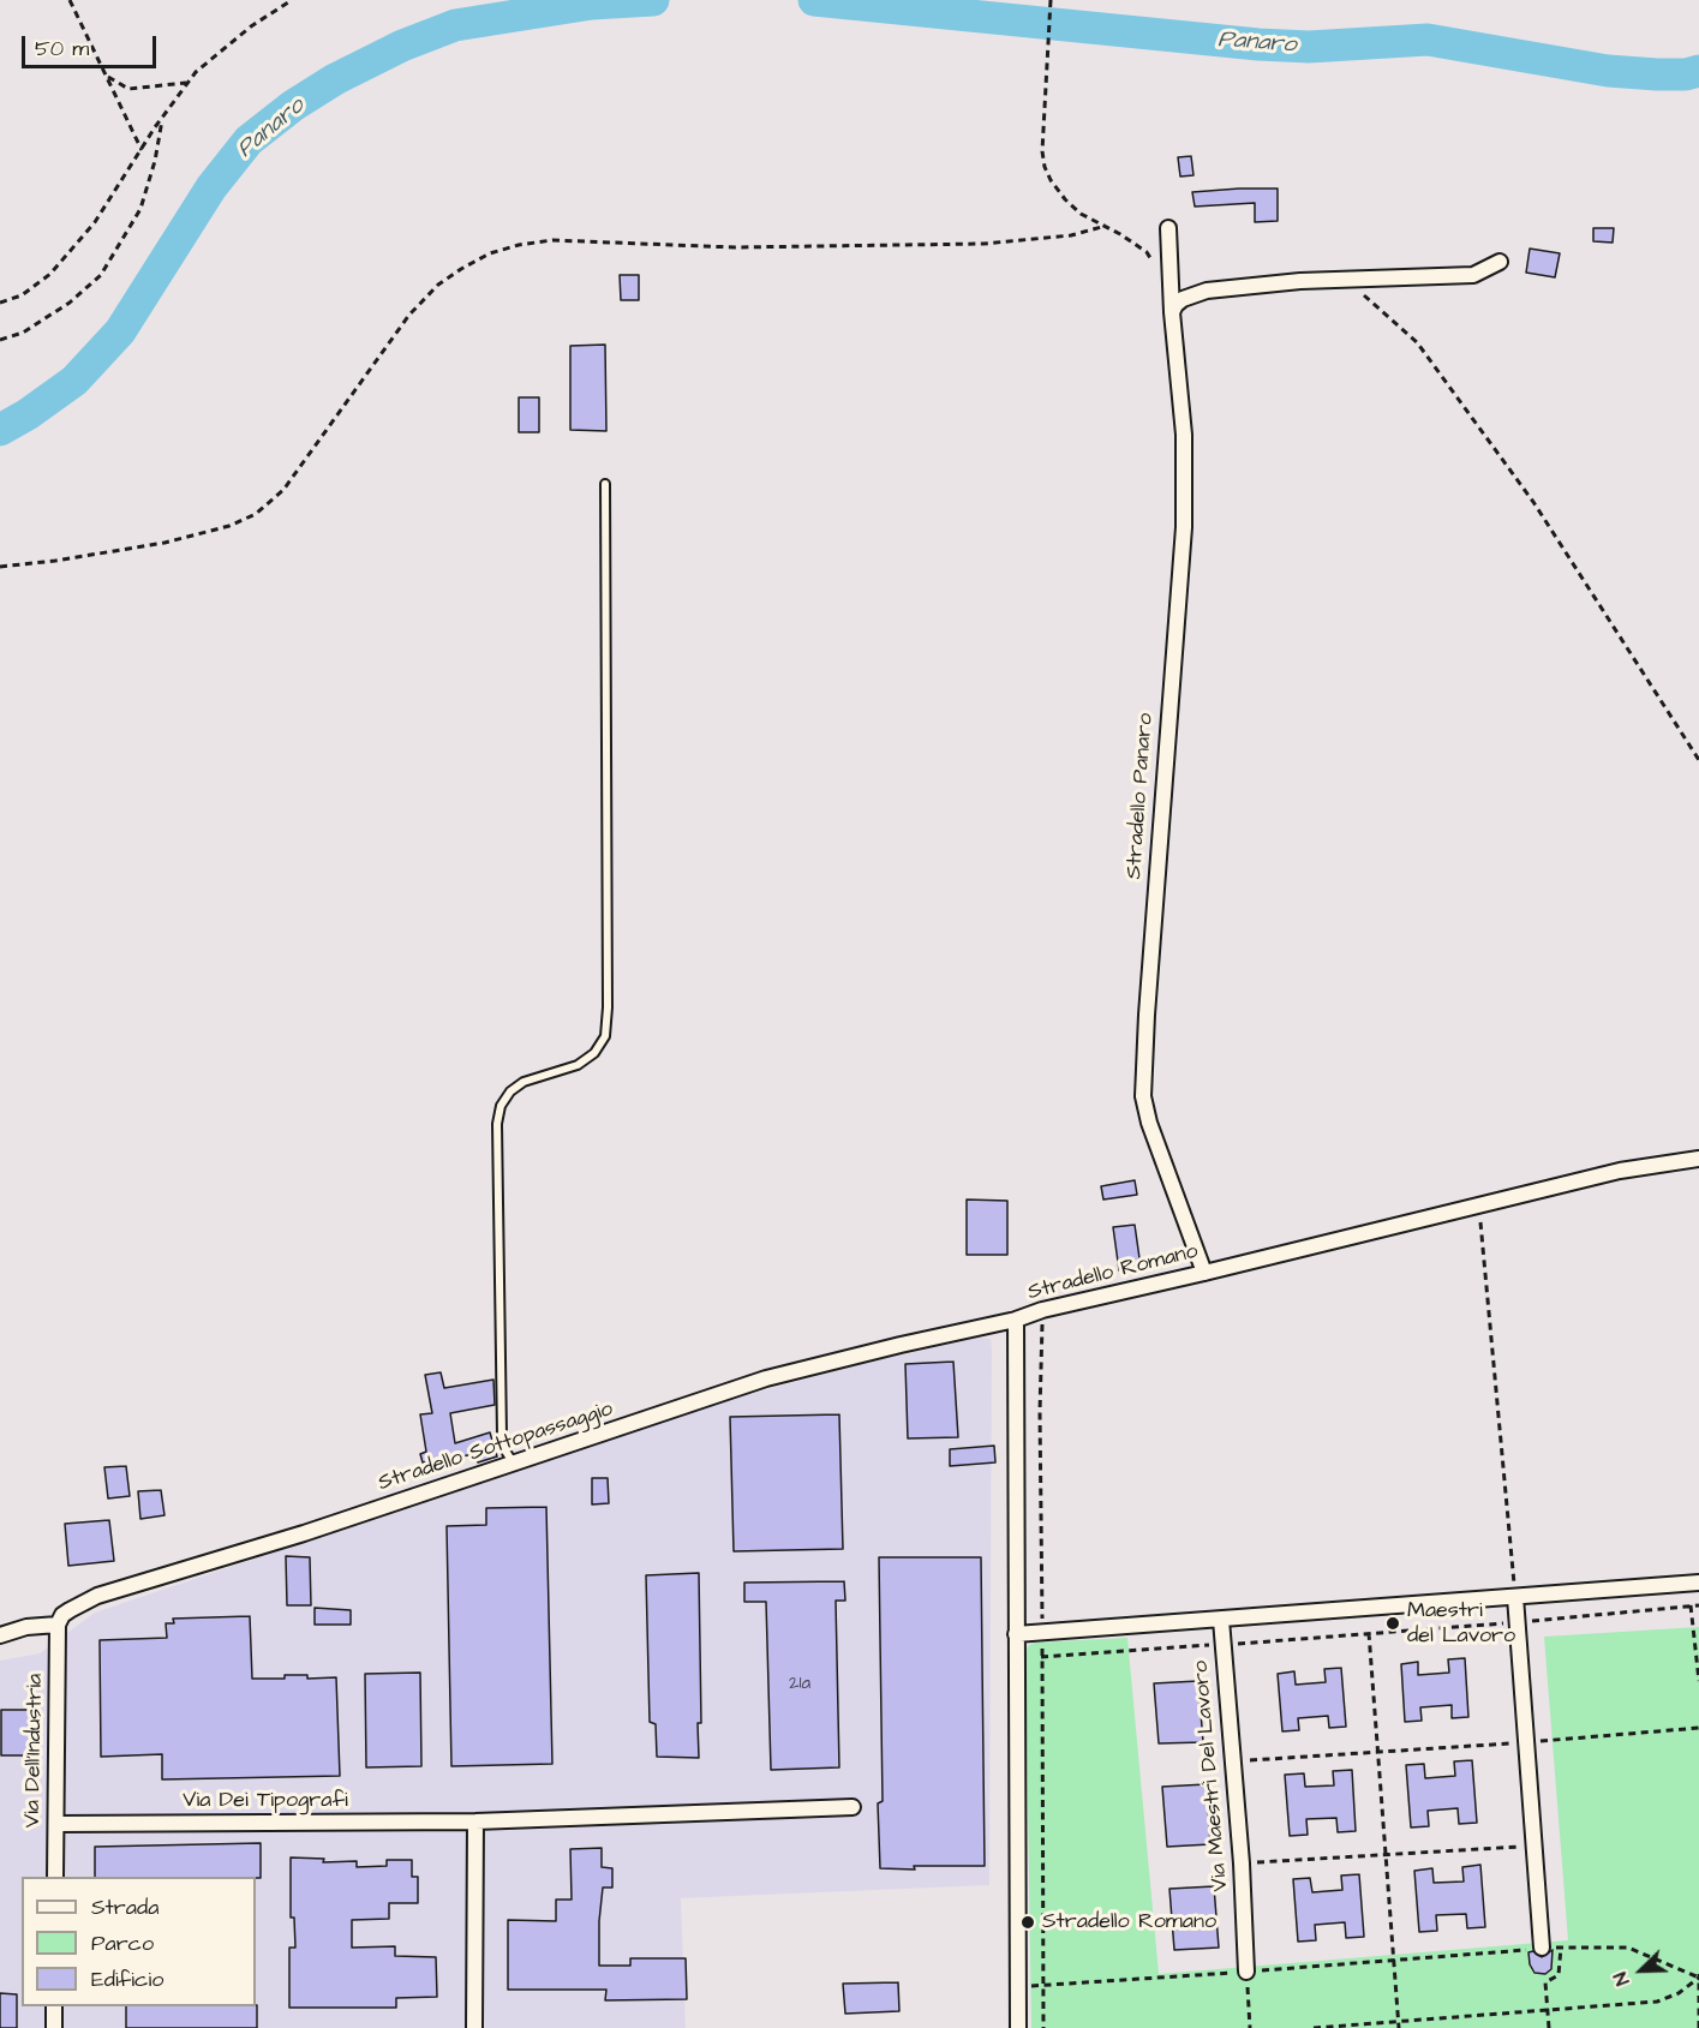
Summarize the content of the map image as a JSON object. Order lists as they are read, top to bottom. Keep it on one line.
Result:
{"streets":{"street":["Stradello Panaro","Stradello Romano","Stradello Sottopassaggio","Via Dell'Industria","Via Maestri Del Lavoro","Via Dei Tipografi"]},"crossings":[["Stradello Panaro","Stradello Romano"],["Stradello Romano","Stradello Sottopassaggio"],["Stradello Sottopassaggio","Via Dell'Industria"],["Via Dell'Industria","Via Dei Tipografi"]],"water":["Panaro"],"places":["Maestri del Lavoro","Stradello Romano"],"house_numbers":["21a"],"legend":["Strada","Parco","Edificio"],"scale_bar":"50 m","north":"bottom left"}
